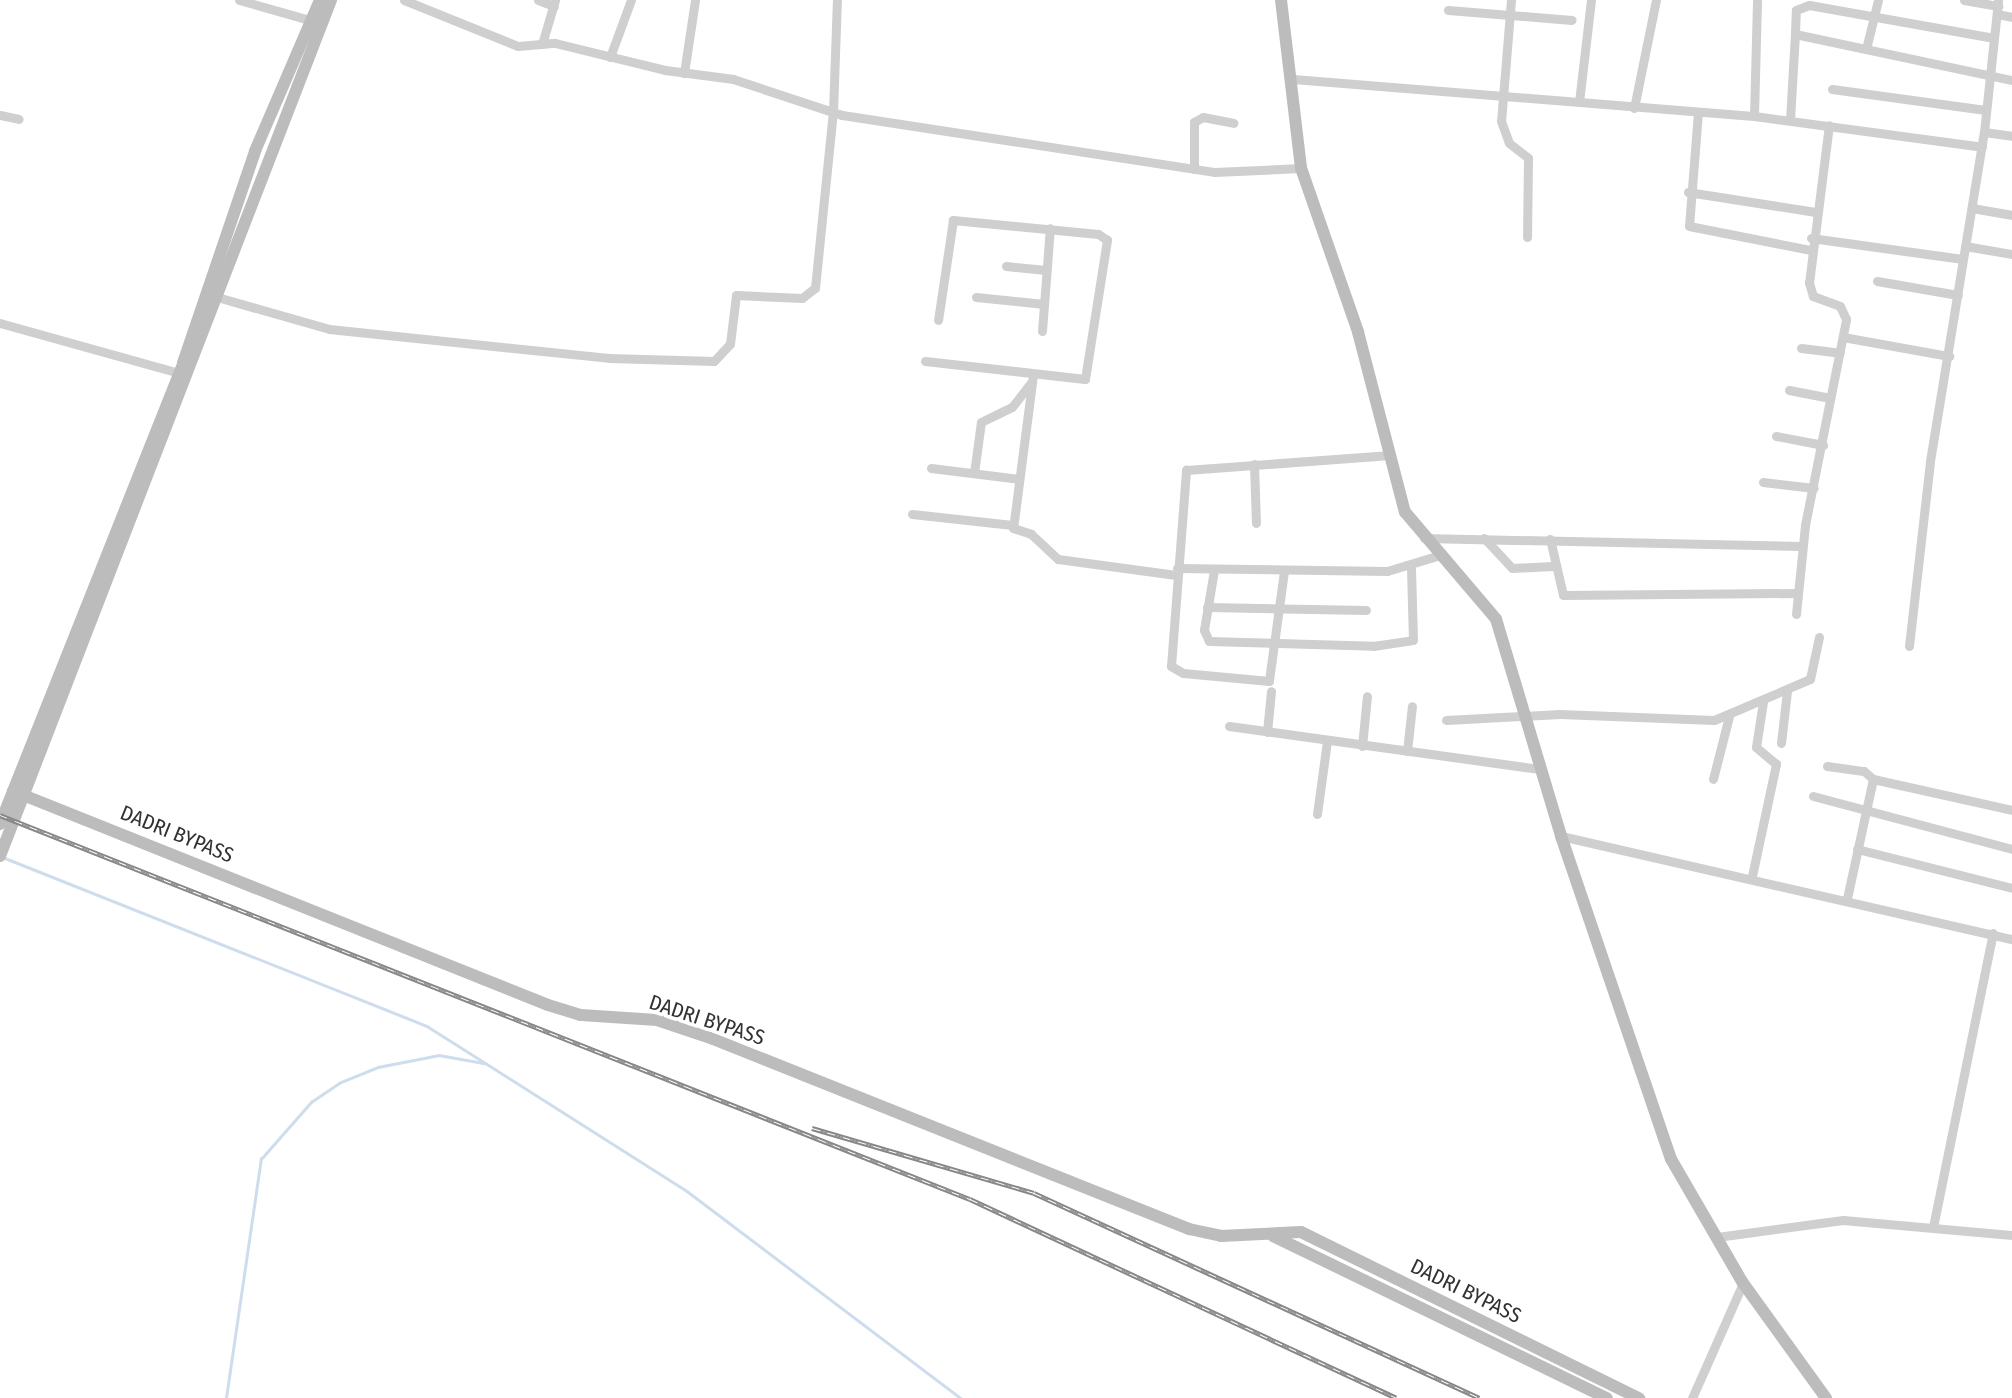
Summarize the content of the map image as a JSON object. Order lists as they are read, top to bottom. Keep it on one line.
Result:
{"streets":{"main road":["DADRI BYPASS"]}}
